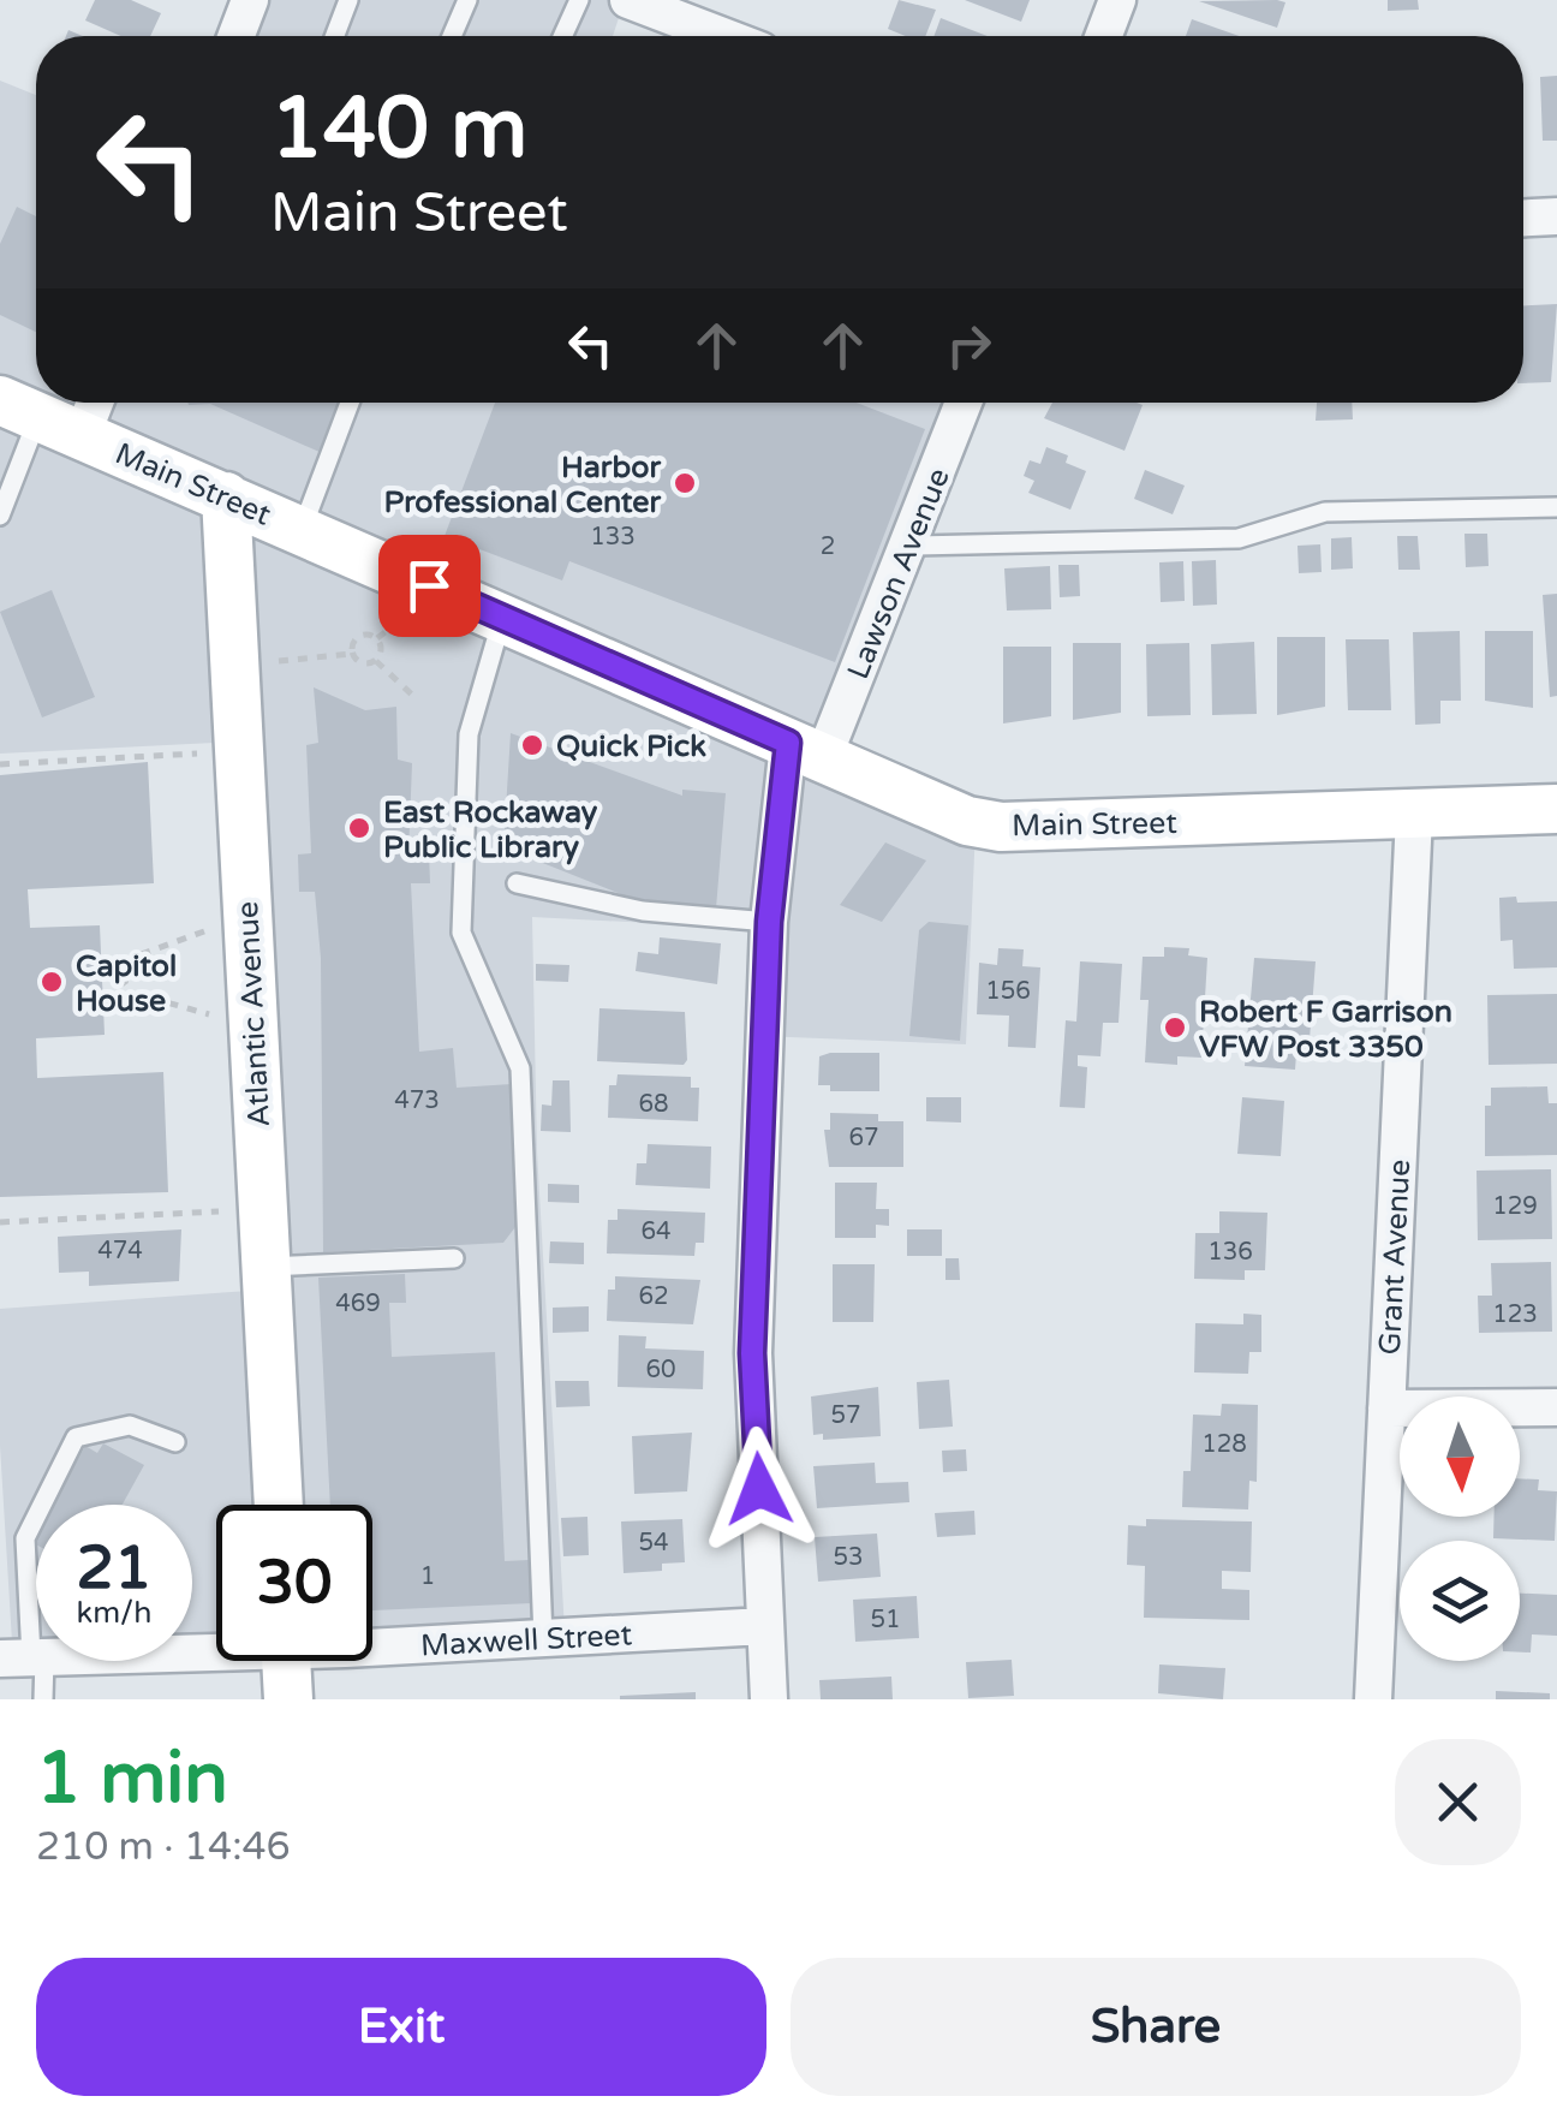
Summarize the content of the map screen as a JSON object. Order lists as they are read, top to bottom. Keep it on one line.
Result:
{"streets":{"main road":["Main Street","Atlantic Avenue"],"street":["Lawson Avenue","Grant Avenue","Maxwell Street"]},"crossings":[["Main Street","Lawson Avenue"],["Main Street","Atlantic Avenue"],["Main Street","Grant Avenue"],["Lawson Avenue","Maxwell Street"]],"places":["Harbor Professional Center","Quick Pick","East Rockaway Public Library","Capitol House","Robert F Garrison VFW Post 3350"],"house_numbers":["133","2","156","473","68","67","129","64","474","136","62","469","123","60","57","128","54","53","1","51"],"north":"bottom","page":{"turn":["140 m","Main Street"],"speed":"21 km/h","limit":"30","heading":["1 min","210 m · 14:46"],"buttons":["Exit","Share"]}}
